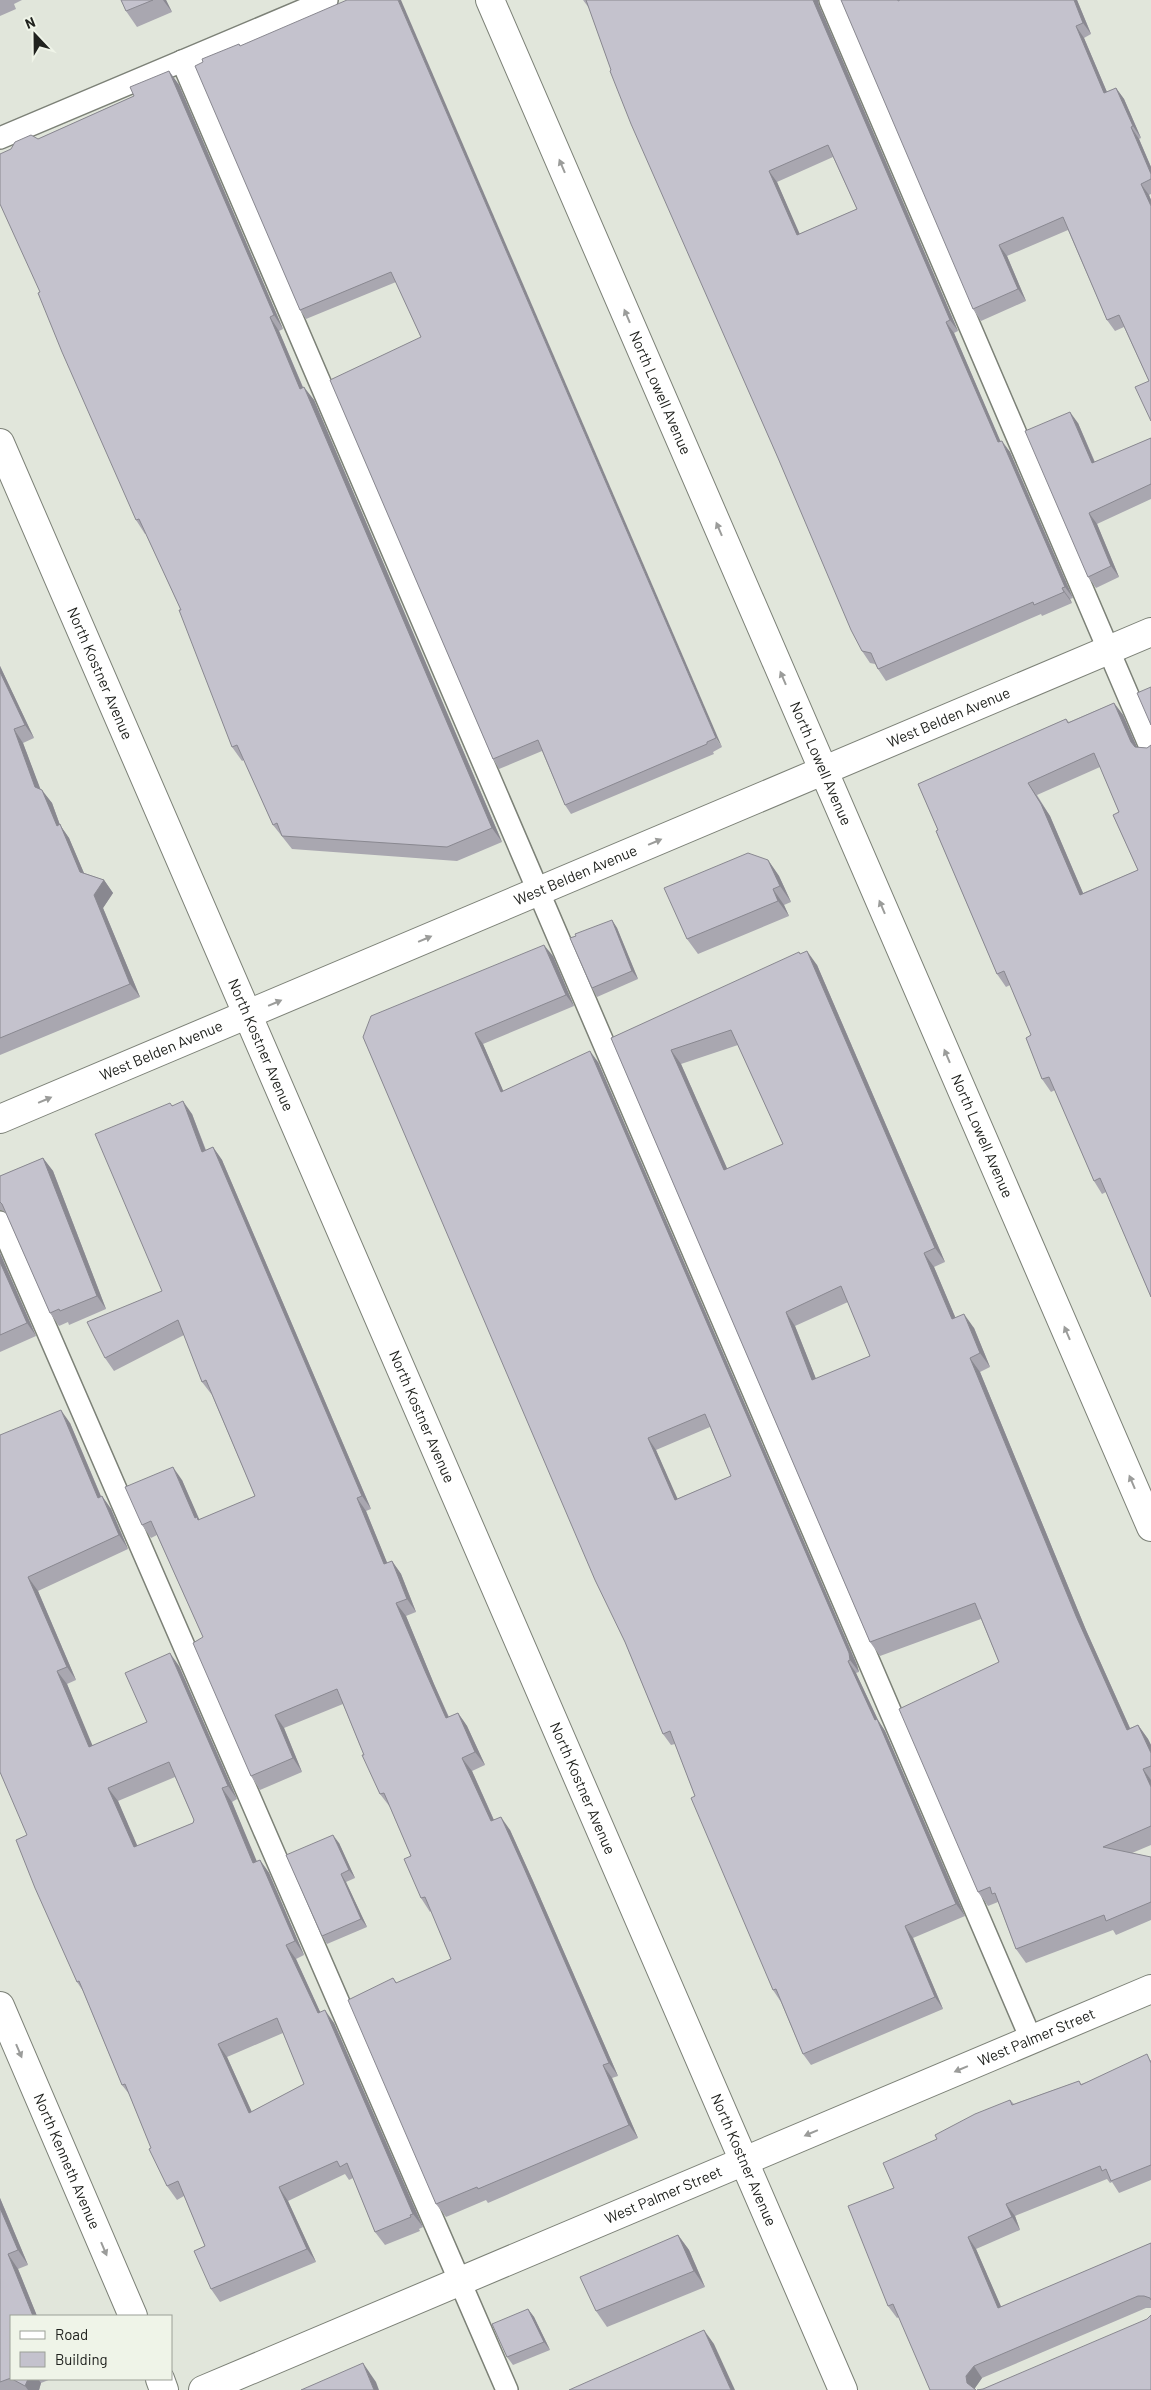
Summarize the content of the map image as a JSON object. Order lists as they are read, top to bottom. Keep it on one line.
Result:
{"streets":{"street":["North Lowell Avenue","North Kostner Avenue","West Belden Avenue","West Palmer Street","North Kenneth Avenue"]},"crossings":[["North Lowell Avenue","West Belden Avenue"],["North Kostner Avenue","West Belden Avenue"],["North Kostner Avenue","West Palmer Street"]],"one_way":["North Lowell Avenue","West Belden Avenue","North Kenneth Avenue"],"legend":["Road","Building"],"north":"top"}
